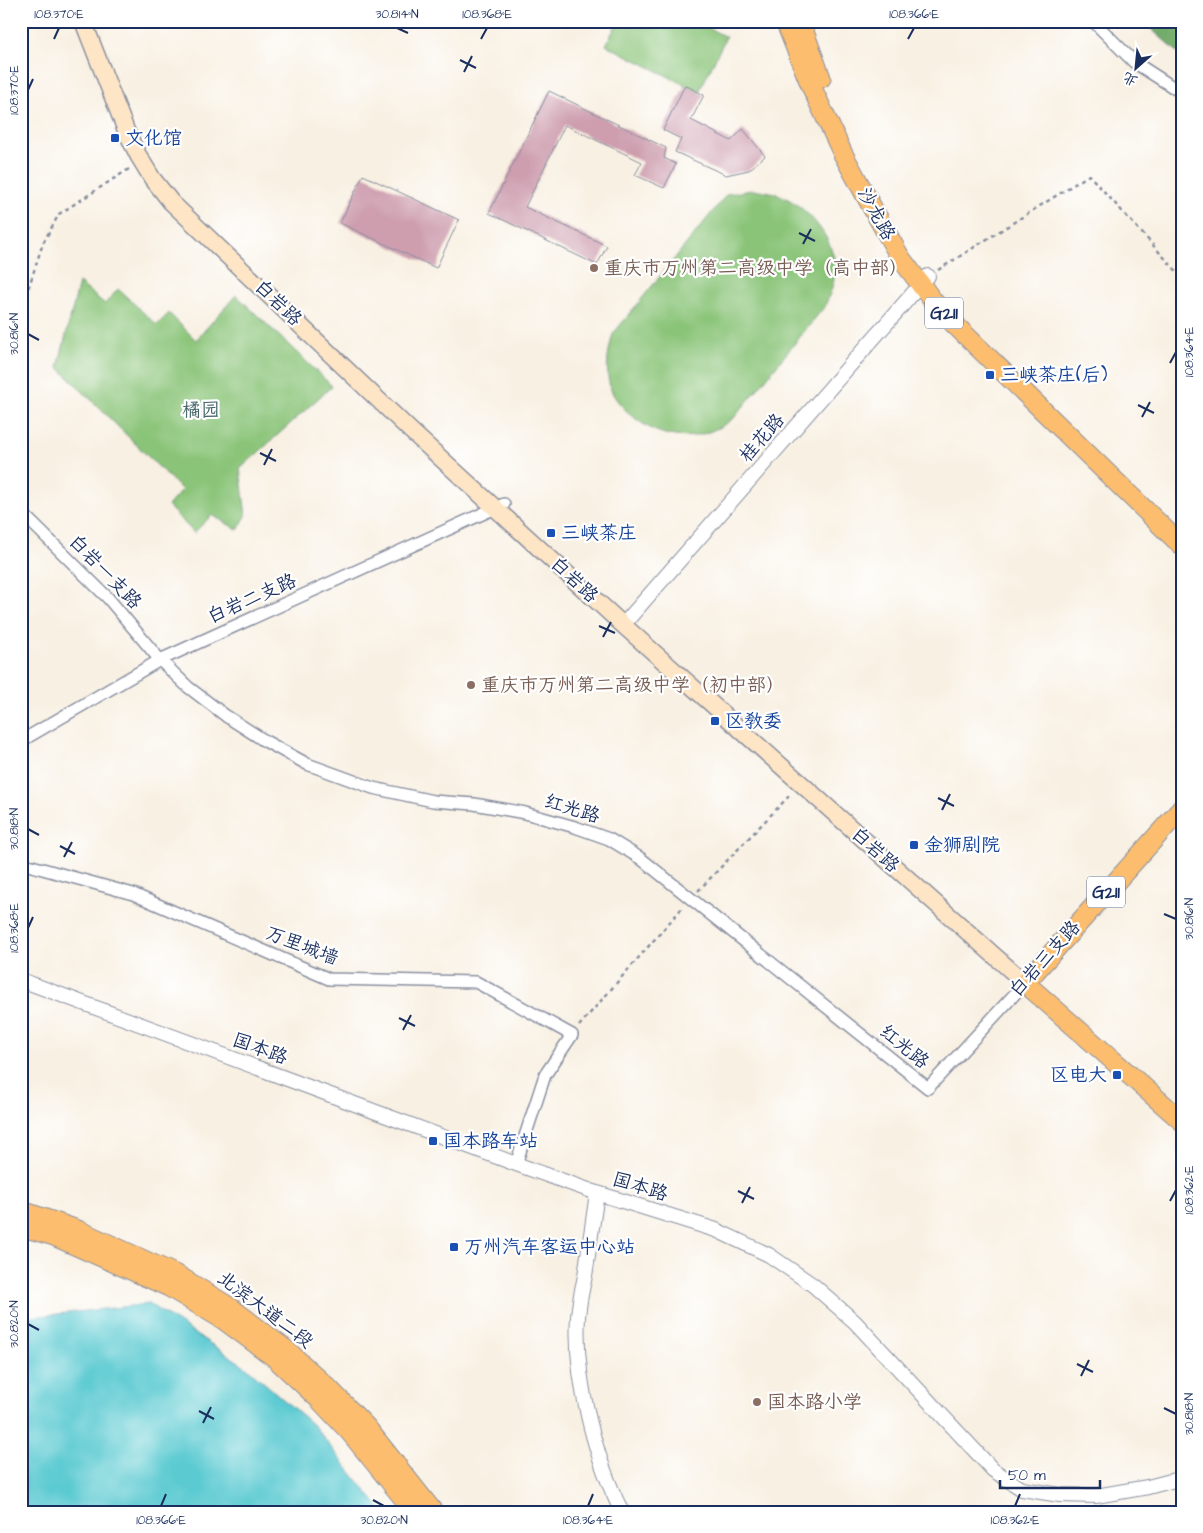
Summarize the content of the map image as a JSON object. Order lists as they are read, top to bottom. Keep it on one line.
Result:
{"streets":{"highway":["沙龙路","白岩路","G211","白岩三支路"],"main road":["北滨大道二段"],"street":["桂花路","白岩一支路","白岩二支路","红光路","万里城墙","国本路"]},"crossings":[["沙龙路","桂花路"],["白岩路","桂花路"],["白岩路","白岩二支路"],["白岩路","白岩三支路"],["白岩一支路","白岩二支路"],["白岩一支路","红光路"],["白岩二支路","红光路"],["红光路","白岩三支路"]],"parks":["橘园"],"places":{"transit":["文化馆","三峡茶庄(后)","三峡茶庄","区教委","金狮剧院","区电大","国本路车站","万州汽车客运中心站"],"other":["重庆市万州第二高级中学（高中部）","重庆市万州第二高级中学（初中部）","国本路小学"]},"scale_bar":"50 m","north":"bottom left","coordinates":["108.370°E","30.814°N","108.368°E","108.366°E","30.816°N","108.364°E","30.818°N","108.362°E","30.820°N"]}
